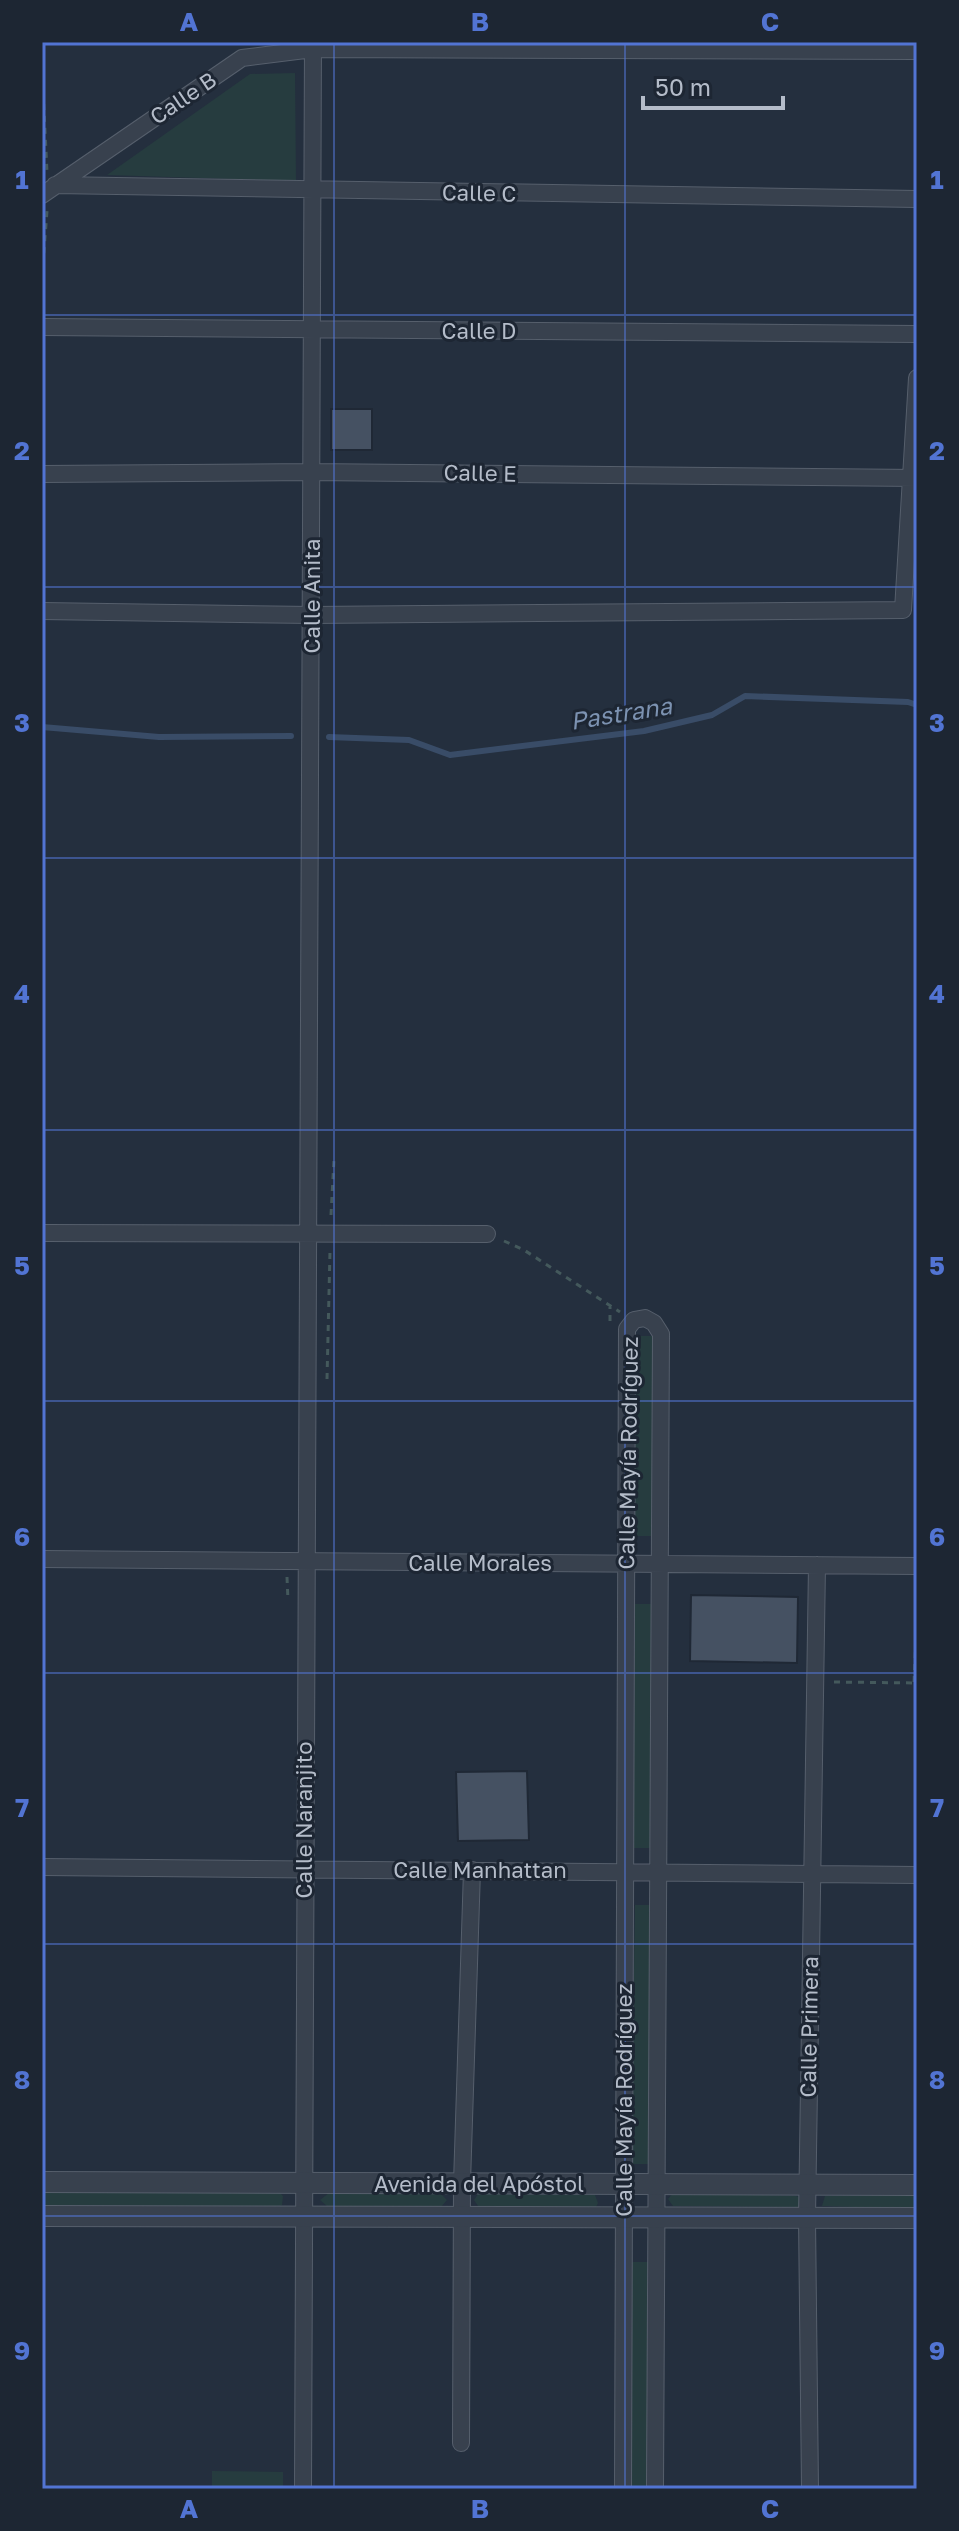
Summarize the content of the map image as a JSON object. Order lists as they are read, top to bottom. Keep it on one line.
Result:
{"streets":{"street":["Calle B","Calle C","Calle D","Calle E","Calle Anita","Calle Mayía Rodríguez","Calle Morales","Calle Naranjito","Calle Manhattan","Calle Primera","Avenida del Apóstol"]},"crossings":[["Calle B","Calle C"],["Calle B","Calle Anita"],["Calle C","Calle Anita"],["Calle D","Calle Anita"],["Calle E","Calle Anita"],["Calle Anita","Calle Naranjito"],["Calle Mayía Rodríguez","Calle Morales"],["Calle Mayía Rodríguez","Calle Manhattan"],["Calle Mayía Rodríguez","Avenida del Apóstol"],["Calle Morales","Calle Naranjito"],["Calle Morales","Calle Primera"],["Calle Naranjito","Calle Manhattan"],["Calle Naranjito","Avenida del Apóstol"],["Calle Manhattan","Calle Primera"],["Calle Primera","Avenida del Apóstol"]],"water":["Pastrana"],"scale_bar":"50 m","grid":{"columns":["A","B","C"],"rows":["1","2","3","4","5","6","7","8","9"]}}
